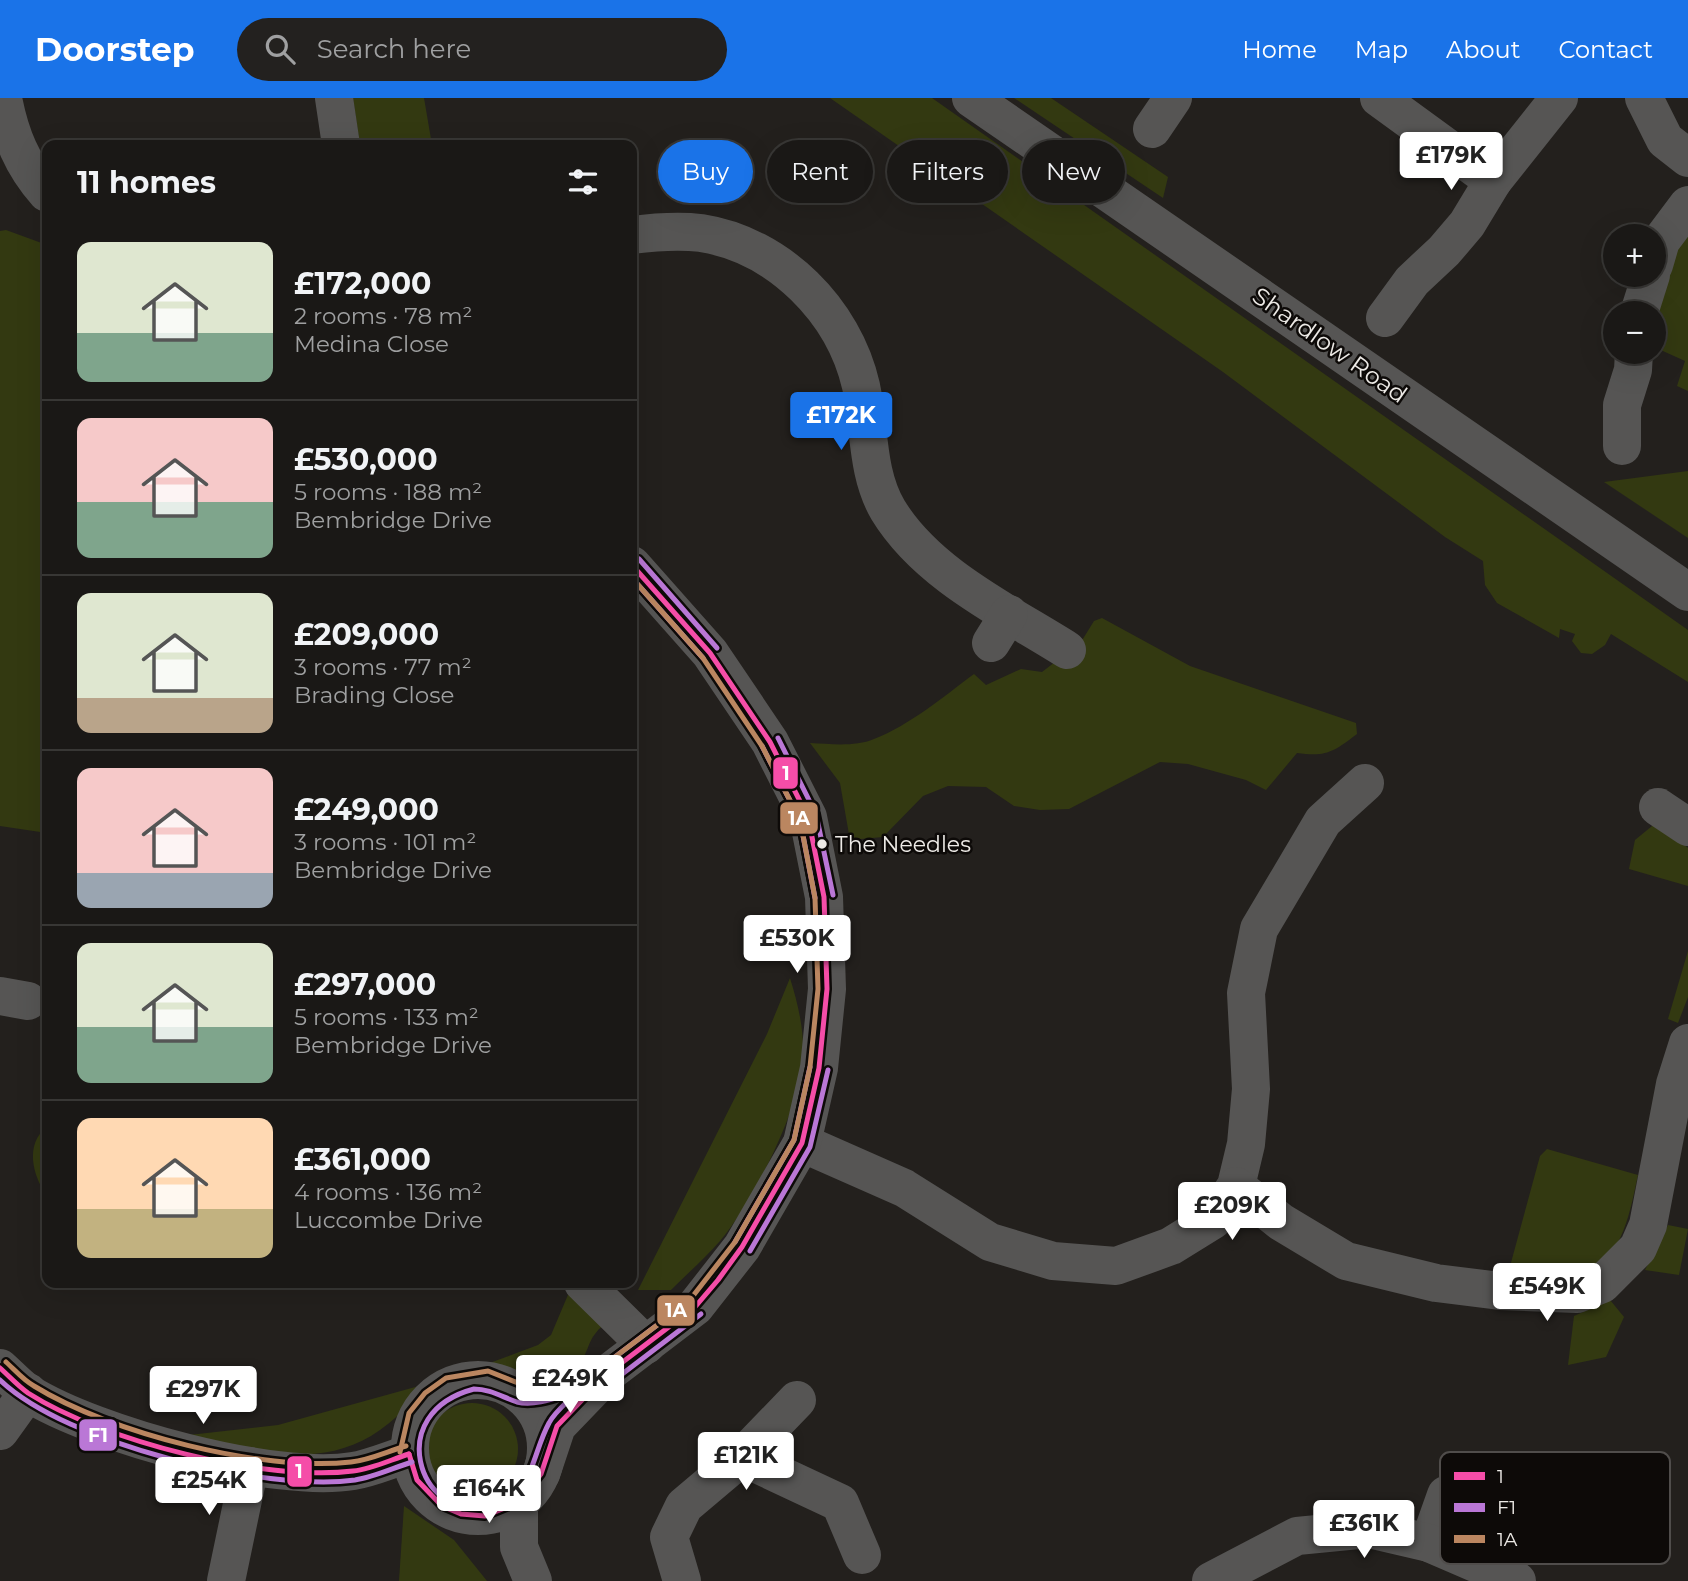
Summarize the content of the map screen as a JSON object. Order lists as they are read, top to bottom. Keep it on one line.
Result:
{"streets":{"street":["Shardlow Road"]},"places":["The Needles"],"lines":["transit line F1","transit line 1","transit line 1A"],"legend":["1","F1","1A"],"page":{"header":"Doorstep","search":"Search here","nav":["Home","Map","About","Contact"],"price":["£179K","£172K","£530K","£209K","£549K","£249K","£297K","£121K","£254K","£164K","£361K"],"chip":["Buy","Rent","Filters","New"],"heading":"11 homes","map_buttons":["+","−"],"list":[{"name":"£172,000","note":"2 rooms · 78 m² · Medina Close"},{"name":"£530,000","note":"5 rooms · 188 m² · Bembridge Drive"},{"name":"£209,000","note":"3 rooms · 77 m² · Brading Close"},{"name":"£249,000","note":"3 rooms · 101 m² · Bembridge Drive"},{"name":"£297,000","note":"5 rooms · 133 m² · Bembridge Drive"},{"name":"£361,000","note":"4 rooms · 136 m² · Luccombe Drive"}]}}
